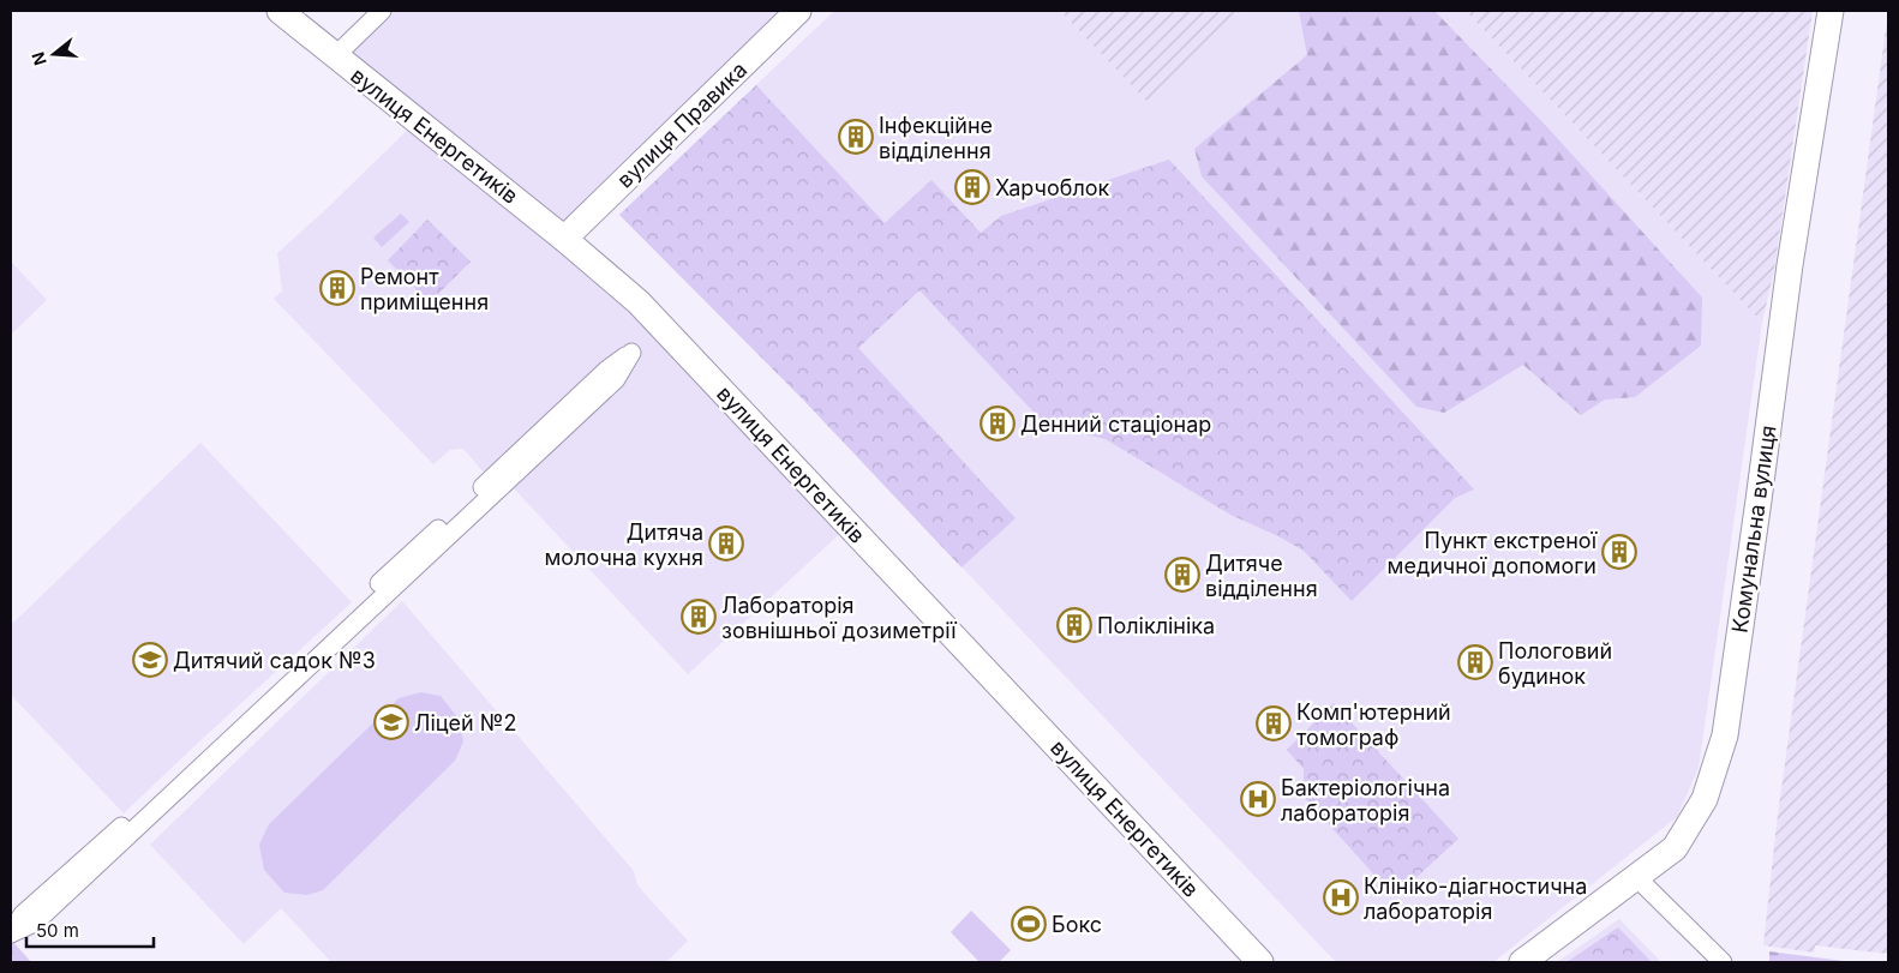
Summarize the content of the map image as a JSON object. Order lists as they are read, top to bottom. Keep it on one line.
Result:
{"streets":{"street":["вулиця Правика","вулиця Енергетиків","Комунальна вулиця"]},"crossings":[["вулиця Правика","вулиця Енергетиків"]],"places":{"building":["Інфекційне відділення","Харчоблок","Ремонт приміщення","Денний стаціонар","Дитяча молочна кухня","Пункт екстреної медичної допомоги","Дитяче відділення","Лабораторія зовнішньої дозиметрії","Поліклініка","Пологовий будинок","Комп'ютерний томограф"],"school or university":["Дитячий садок №3","Ліцей №2"],"hospital":["Бактеріологічна лабораторія","Клініко-діагностична лабораторія"],"sports":["Бокс"]},"scale_bar":"50 m","north":"left"}
